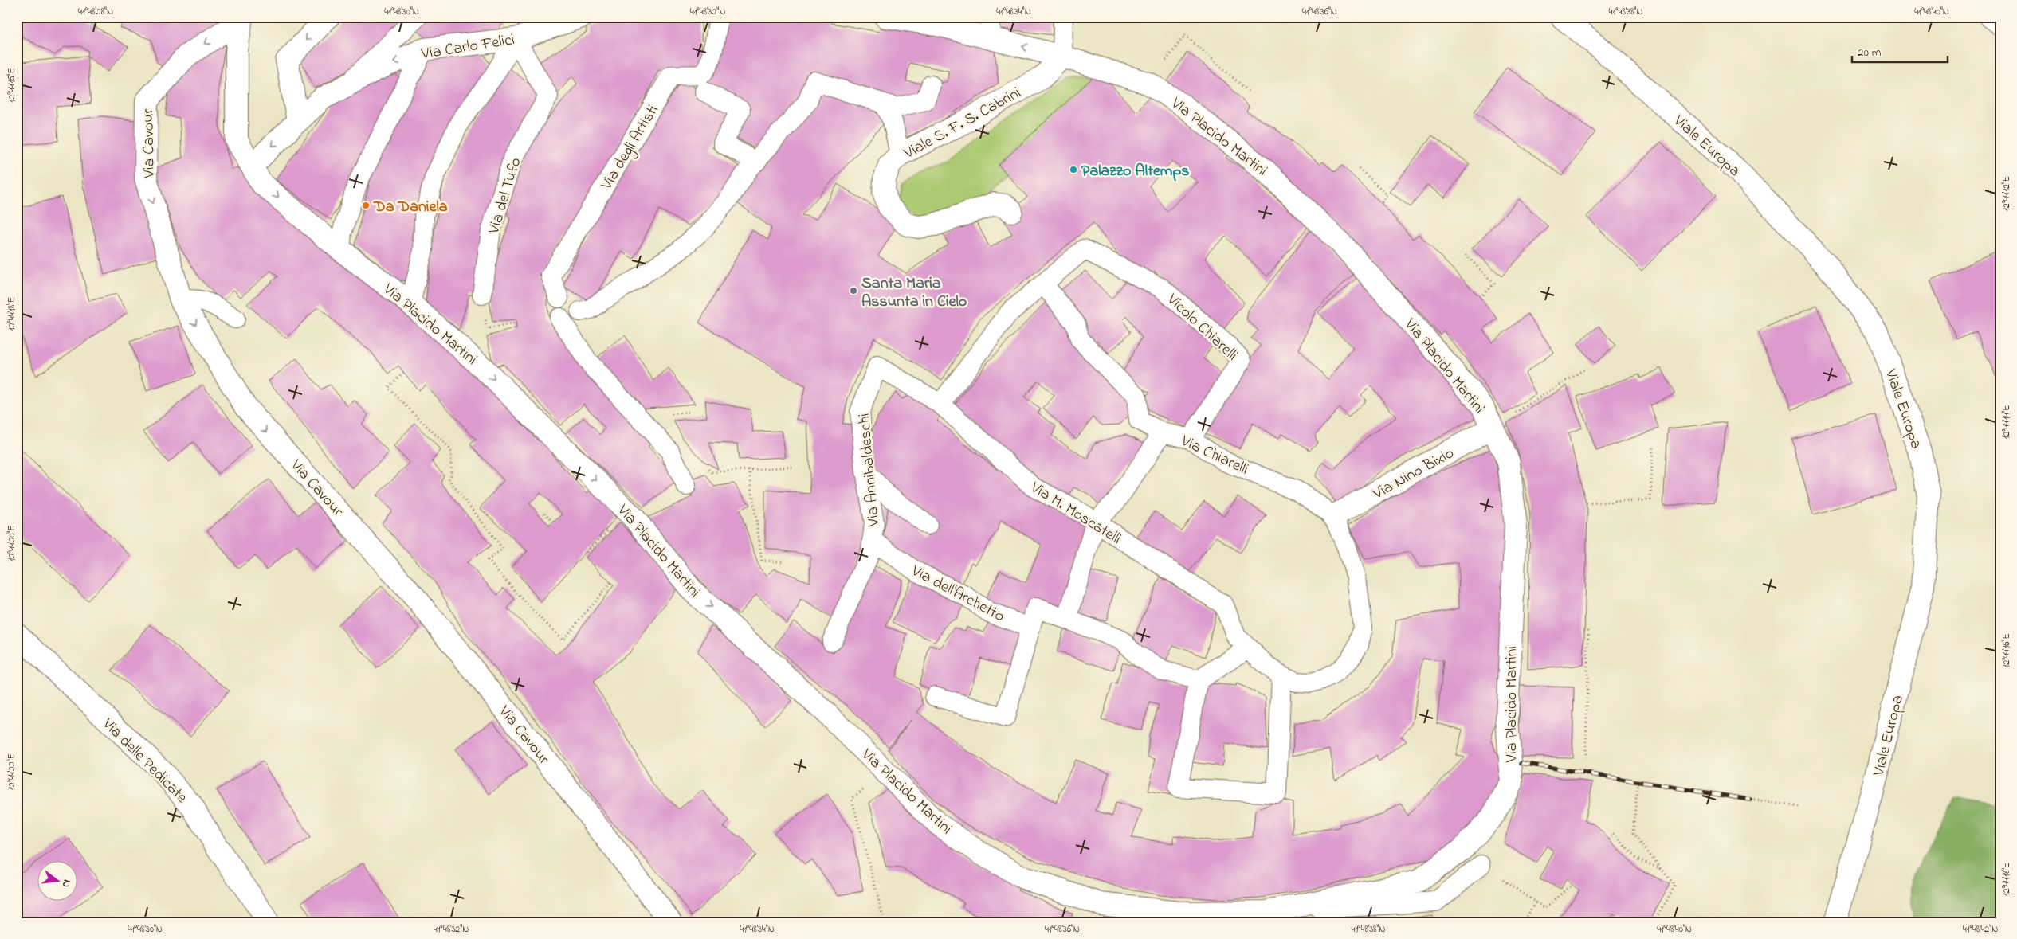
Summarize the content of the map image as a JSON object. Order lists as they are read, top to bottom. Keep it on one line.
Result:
{"streets":{"street":["Via Carlo Felici","Viale S. F. S. Cabrini","Via Placido Martini","Via Cavour","Viale Europa","Via Nino Bixio","Via delle Pedicate"],"lane":["Via degli Artisti","Via del Tufo","Vicolo Chiarelli","Via Chiarelli","Via Annibaldeschi","Via M. Moscatelli","Via dell'Archetto"]},"crossings":[["Via Carlo Felici","Via Placido Martini"],["Via Carlo Felici","Via del Tufo"],["Viale S. F. S. Cabrini","Via Placido Martini"],["Via Placido Martini","Via Cavour"],["Via Placido Martini","Via Nino Bixio"],["Vicolo Chiarelli","Via Chiarelli"],["Via Chiarelli","Via Nino Bixio"],["Via Annibaldeschi","Via M. Moscatelli"],["Via Annibaldeschi","Via dell'Archetto"]],"one_way":["Via Carlo Felici","Via Cavour"],"places":["Palazzo Altemps","Da Daniela","Santa Maria Assunta in Cielo"],"scale_bar":"20 m","north":"right","coordinates":["41°48'28\"N","41°48'30\"N","41°48'32\"N","41°48'34\"N","41°48'36\"N","41°48'38\"N","41°48'40\"N","12°44'16\"E","12°44'12\"E","12°44'18\"E","12°44'14\"E","12°44'20\"E","12°44'22\"E","41°48'42\"N"]}
